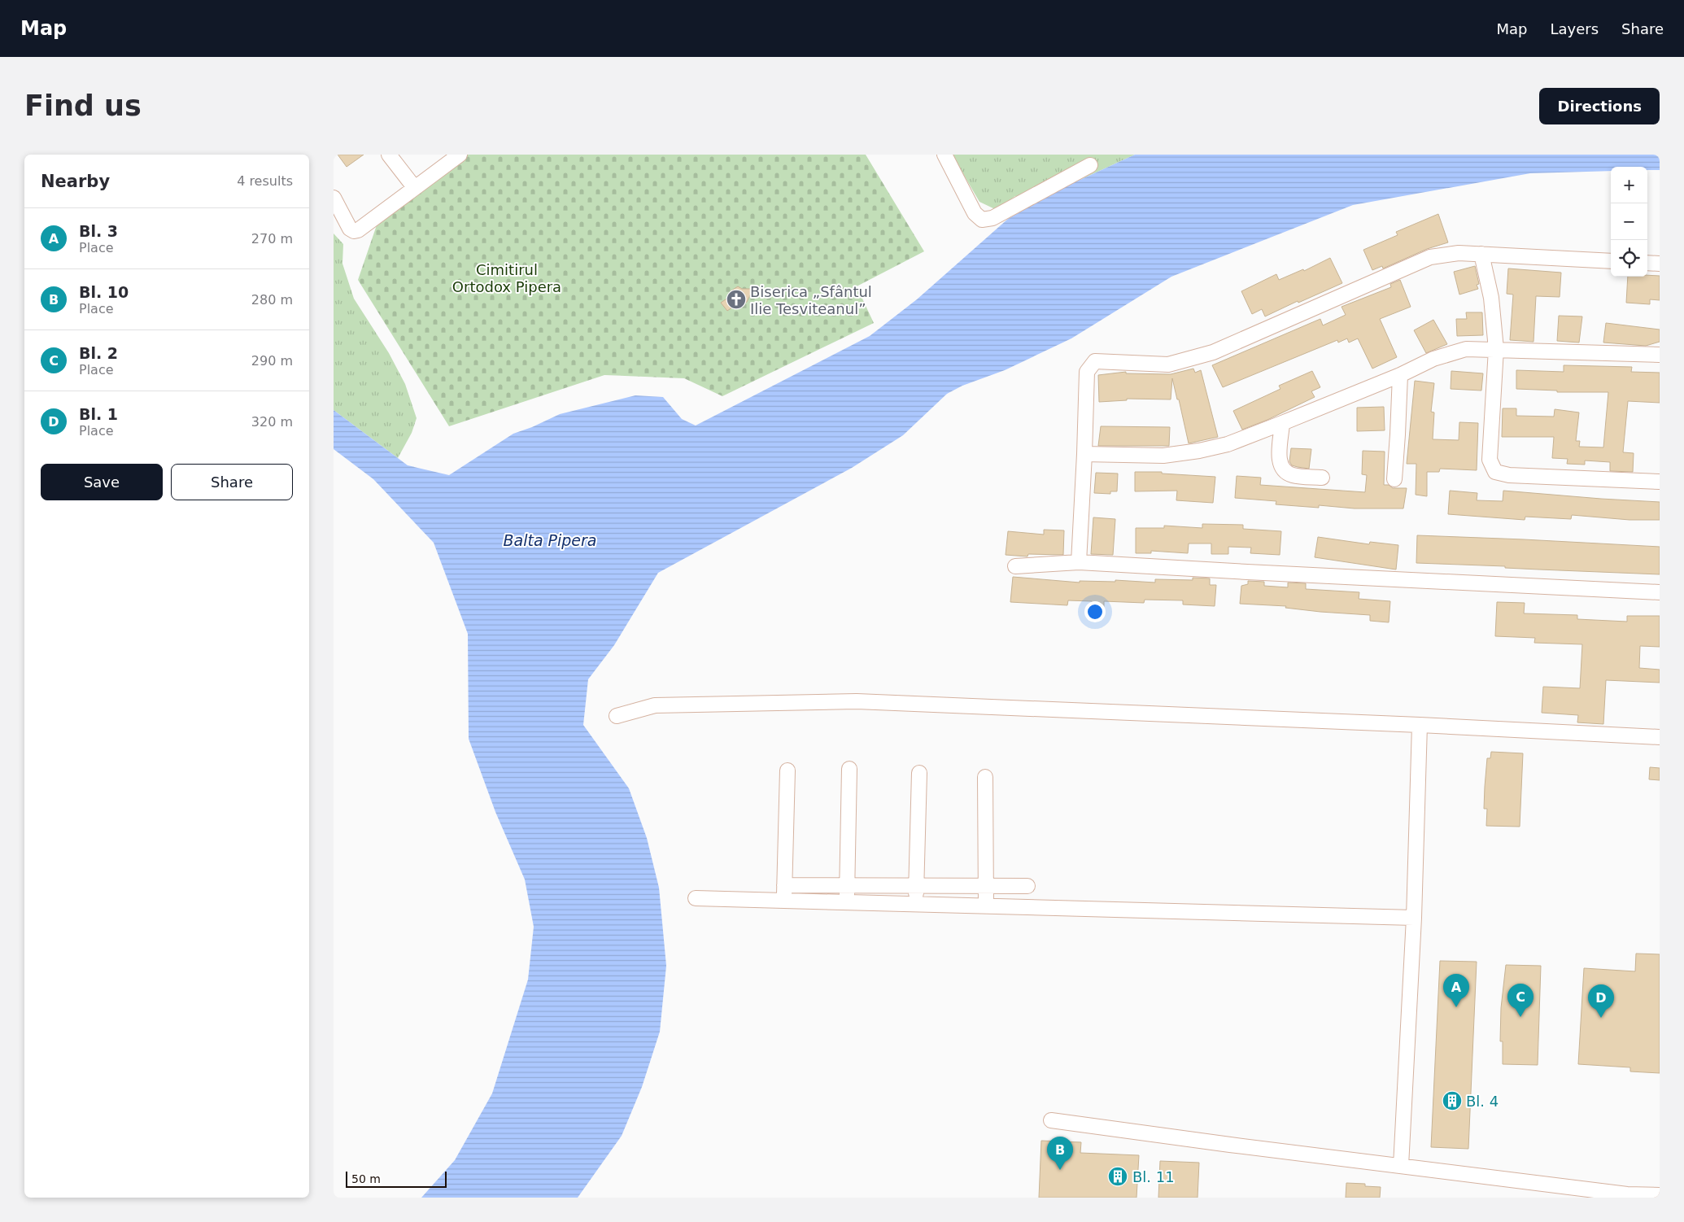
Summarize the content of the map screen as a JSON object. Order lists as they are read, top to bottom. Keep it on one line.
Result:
{"water":["Balta Pipera"],"parks":["Cimitirul Ortodox Pipera"],"places":{"church":["Biserica „Sfântul Ilie Tesviteanul”"],"building":["Bl. 4","Bl. 11"]},"scale_bar":"50 m","page":{"header":"Map","nav":["Map","Layers","Share"],"buttons":["Directions",["Save","Share"]],"title":"Find us","heading":["Nearby","4 results"],"map_buttons":["+","−"],"list":[{"mark":"A","name":"Bl. 3","note":"Place","value":"270 m"},{"mark":"B","name":"Bl. 10","note":"Place","value":"280 m"},{"mark":"C","name":"Bl. 2","note":"Place","value":"290 m"},{"mark":"D","name":"Bl. 1","note":"Place","value":"320 m"}],"pins":["A","C","D","B"],"scale":"50 m"}}
